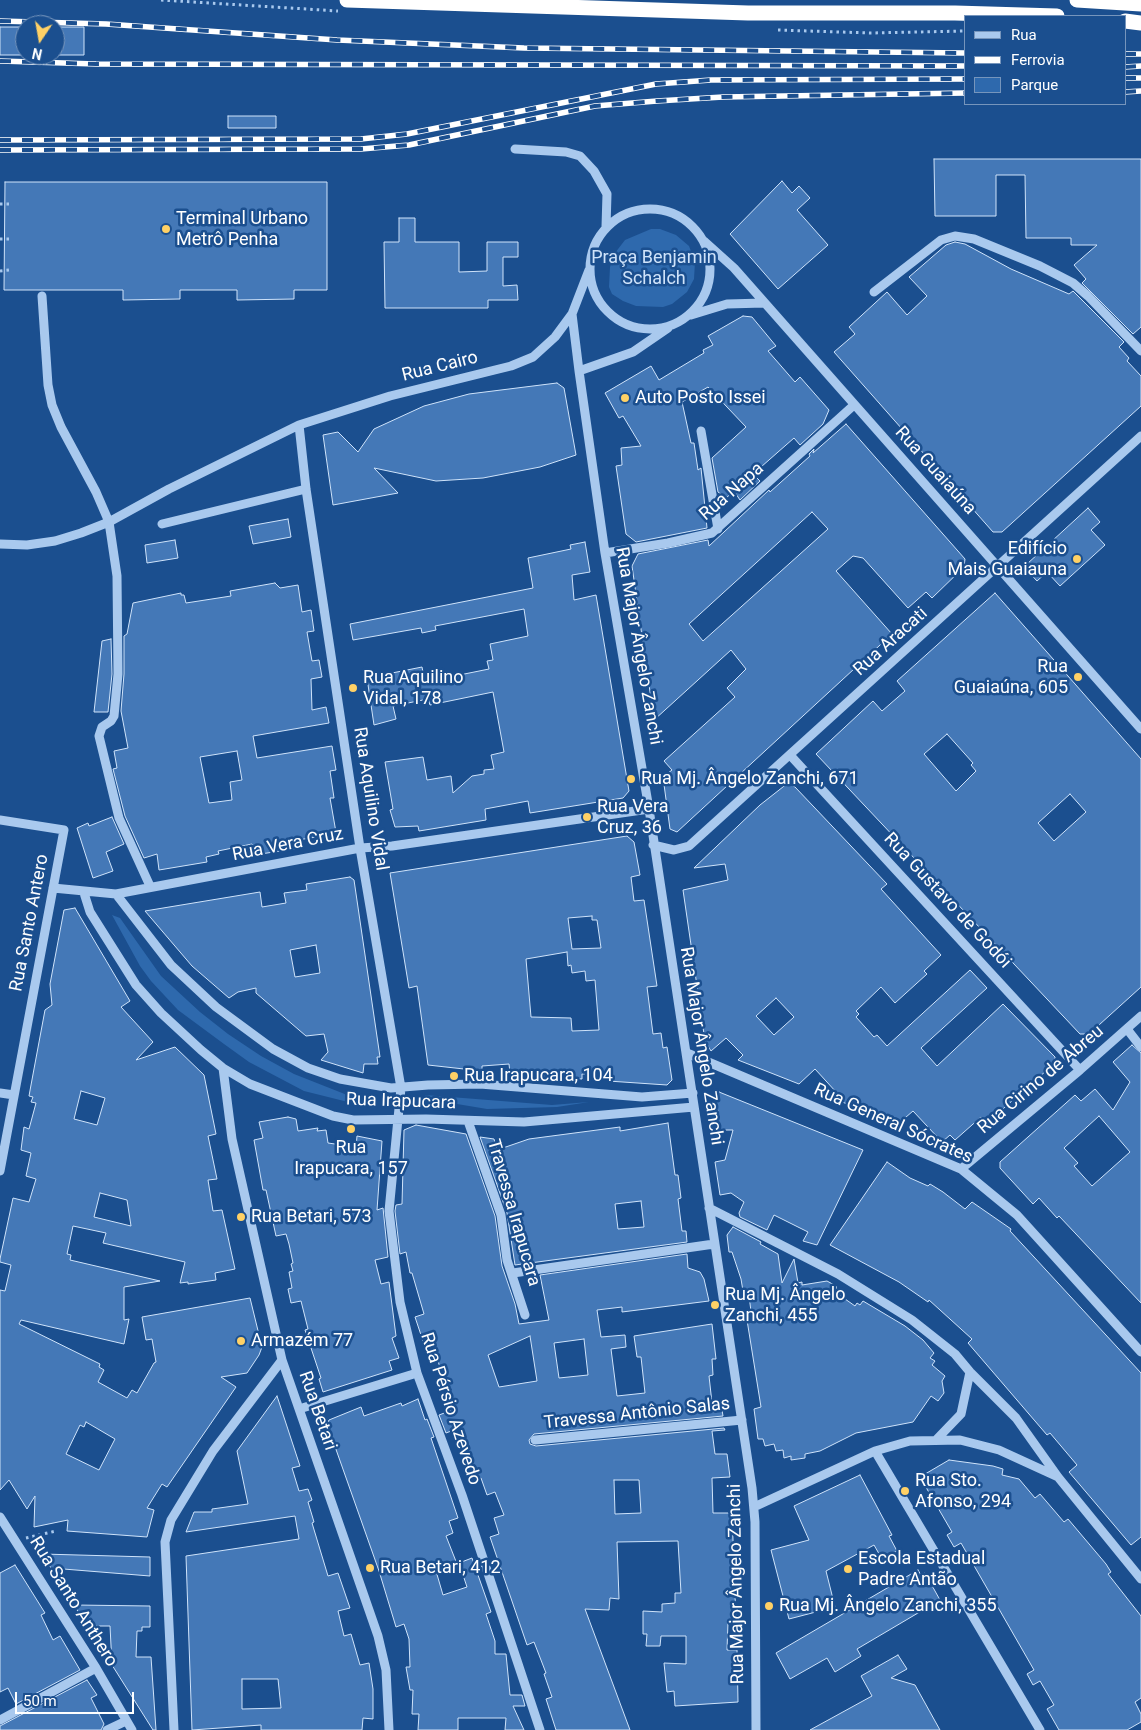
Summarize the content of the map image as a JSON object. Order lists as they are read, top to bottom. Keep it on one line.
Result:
{"streets":{"street":["Rua Cairo","Rua Guaiaúna","Rua Napa","Rua Aracati","Rua Major Ângelo Zanchi","Rua Aquilino Vidal","Rua Vera Cruz","Rua Gustavo de Godói","Rua Santo Antero","Rua Cirino de Abreu","Rua Irapucara","Rua General Sócrates","Travessa Irapucara","Rua Pérsio Azevedo","Rua Betari","Travessa Antônio Salas","Rua Santo Anthero"]},"crossings":[["Rua Cairo","Rua Major Ângelo Zanchi"],["Rua Cairo","Rua Aquilino Vidal"],["Rua Guaiaúna","Rua Napa"],["Rua Guaiaúna","Rua Aracati"],["Rua Guaiaúna","Rua Major Ângelo Zanchi"],["Rua Napa","Rua Major Ângelo Zanchi"],["Rua Aracati","Rua Major Ângelo Zanchi"],["Rua Aracati","Rua Gustavo de Godói"],["Rua Major Ângelo Zanchi","Rua Vera Cruz"],["Rua Major Ângelo Zanchi","Rua Irapucara"],["Rua Major Ângelo Zanchi","Rua General Sócrates"],["Rua Major Ângelo Zanchi","Travessa Antônio Salas"],["Rua Aquilino Vidal","Rua Vera Cruz"],["Rua Aquilino Vidal","Rua Irapucara"],["Rua Aquilino Vidal","Rua Pérsio Azevedo"],["Rua Vera Cruz","Rua Santo Antero"],["Rua Vera Cruz","Rua Irapucara"],["Rua Gustavo de Godói","Rua Cirino de Abreu"],["Rua Cirino de Abreu","Rua General Sócrates"],["Rua Irapucara","Travessa Irapucara"],["Rua Irapucara","Rua Pérsio Azevedo"],["Rua Irapucara","Rua Betari"]],"parks":["Praça Benjamin Schalch"],"places":["Terminal Urbano Metrô Penha","Auto Posto Issei","Edifício Mais Guaiauna","Rua Guaiaúna, 605","Rua Aquilino Vidal, 178","Rua Mj. Ângelo Zanchi, 671","Rua Vera Cruz, 36","Rua Irapucara, 104","Rua Irapucara, 157","Rua Betari, 573","Rua Mj. Ângelo Zanchi, 455","Armazém 77","Rua Sto. Afonso, 294","Rua Betari, 412","Escola Estadual Padre Antão","Rua Mj. Ângelo Zanchi, 355"],"legend":["Rua","Ferrovia","Parque"],"scale_bar":"50 m","north":"bottom"}
